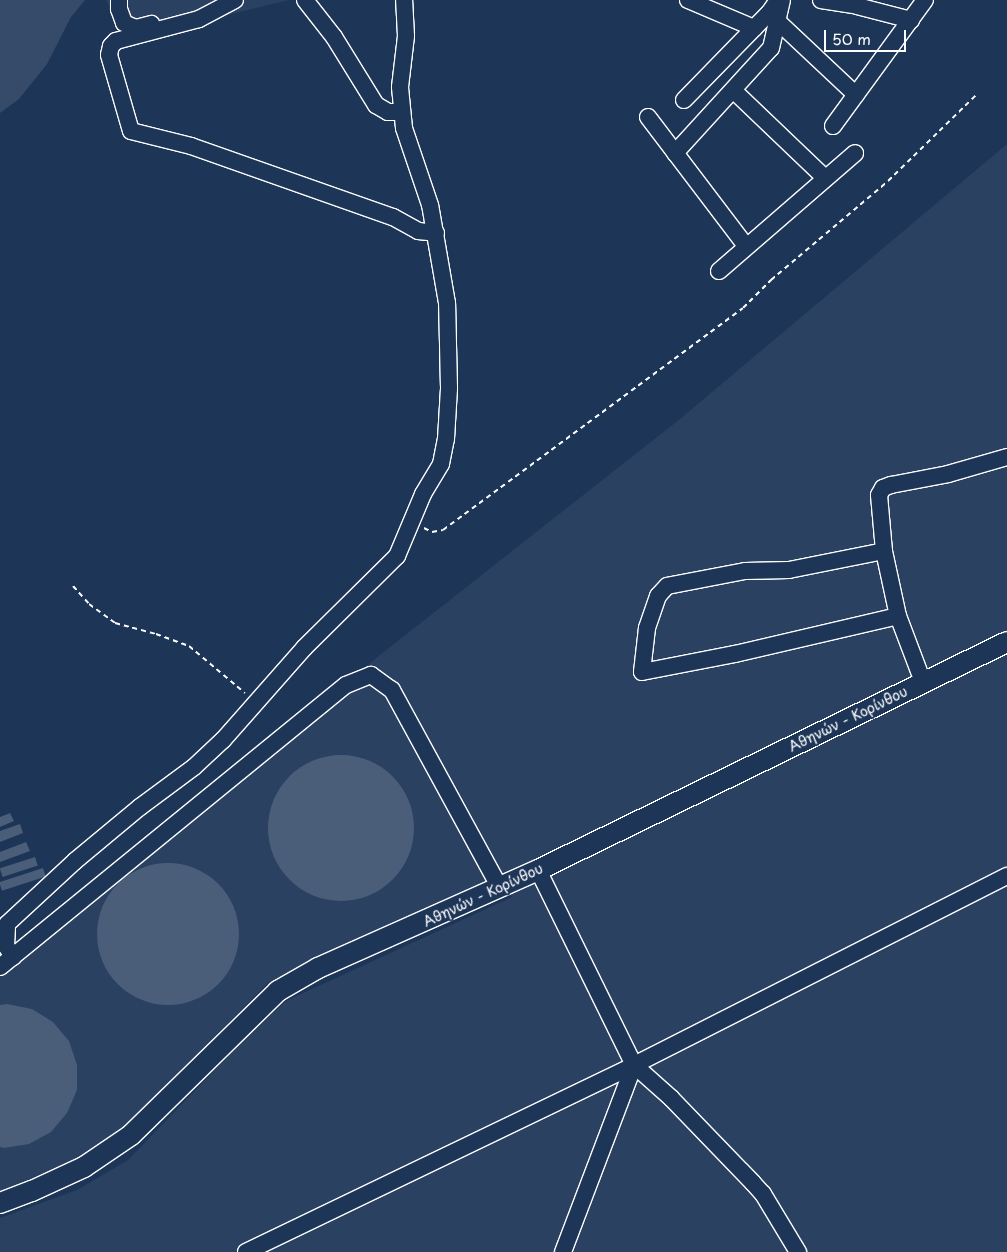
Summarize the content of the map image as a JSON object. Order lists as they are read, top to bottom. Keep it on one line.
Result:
{"streets":{"main road":["Αθηνών - Κορίνθου"]},"scale_bar":"50 m"}
